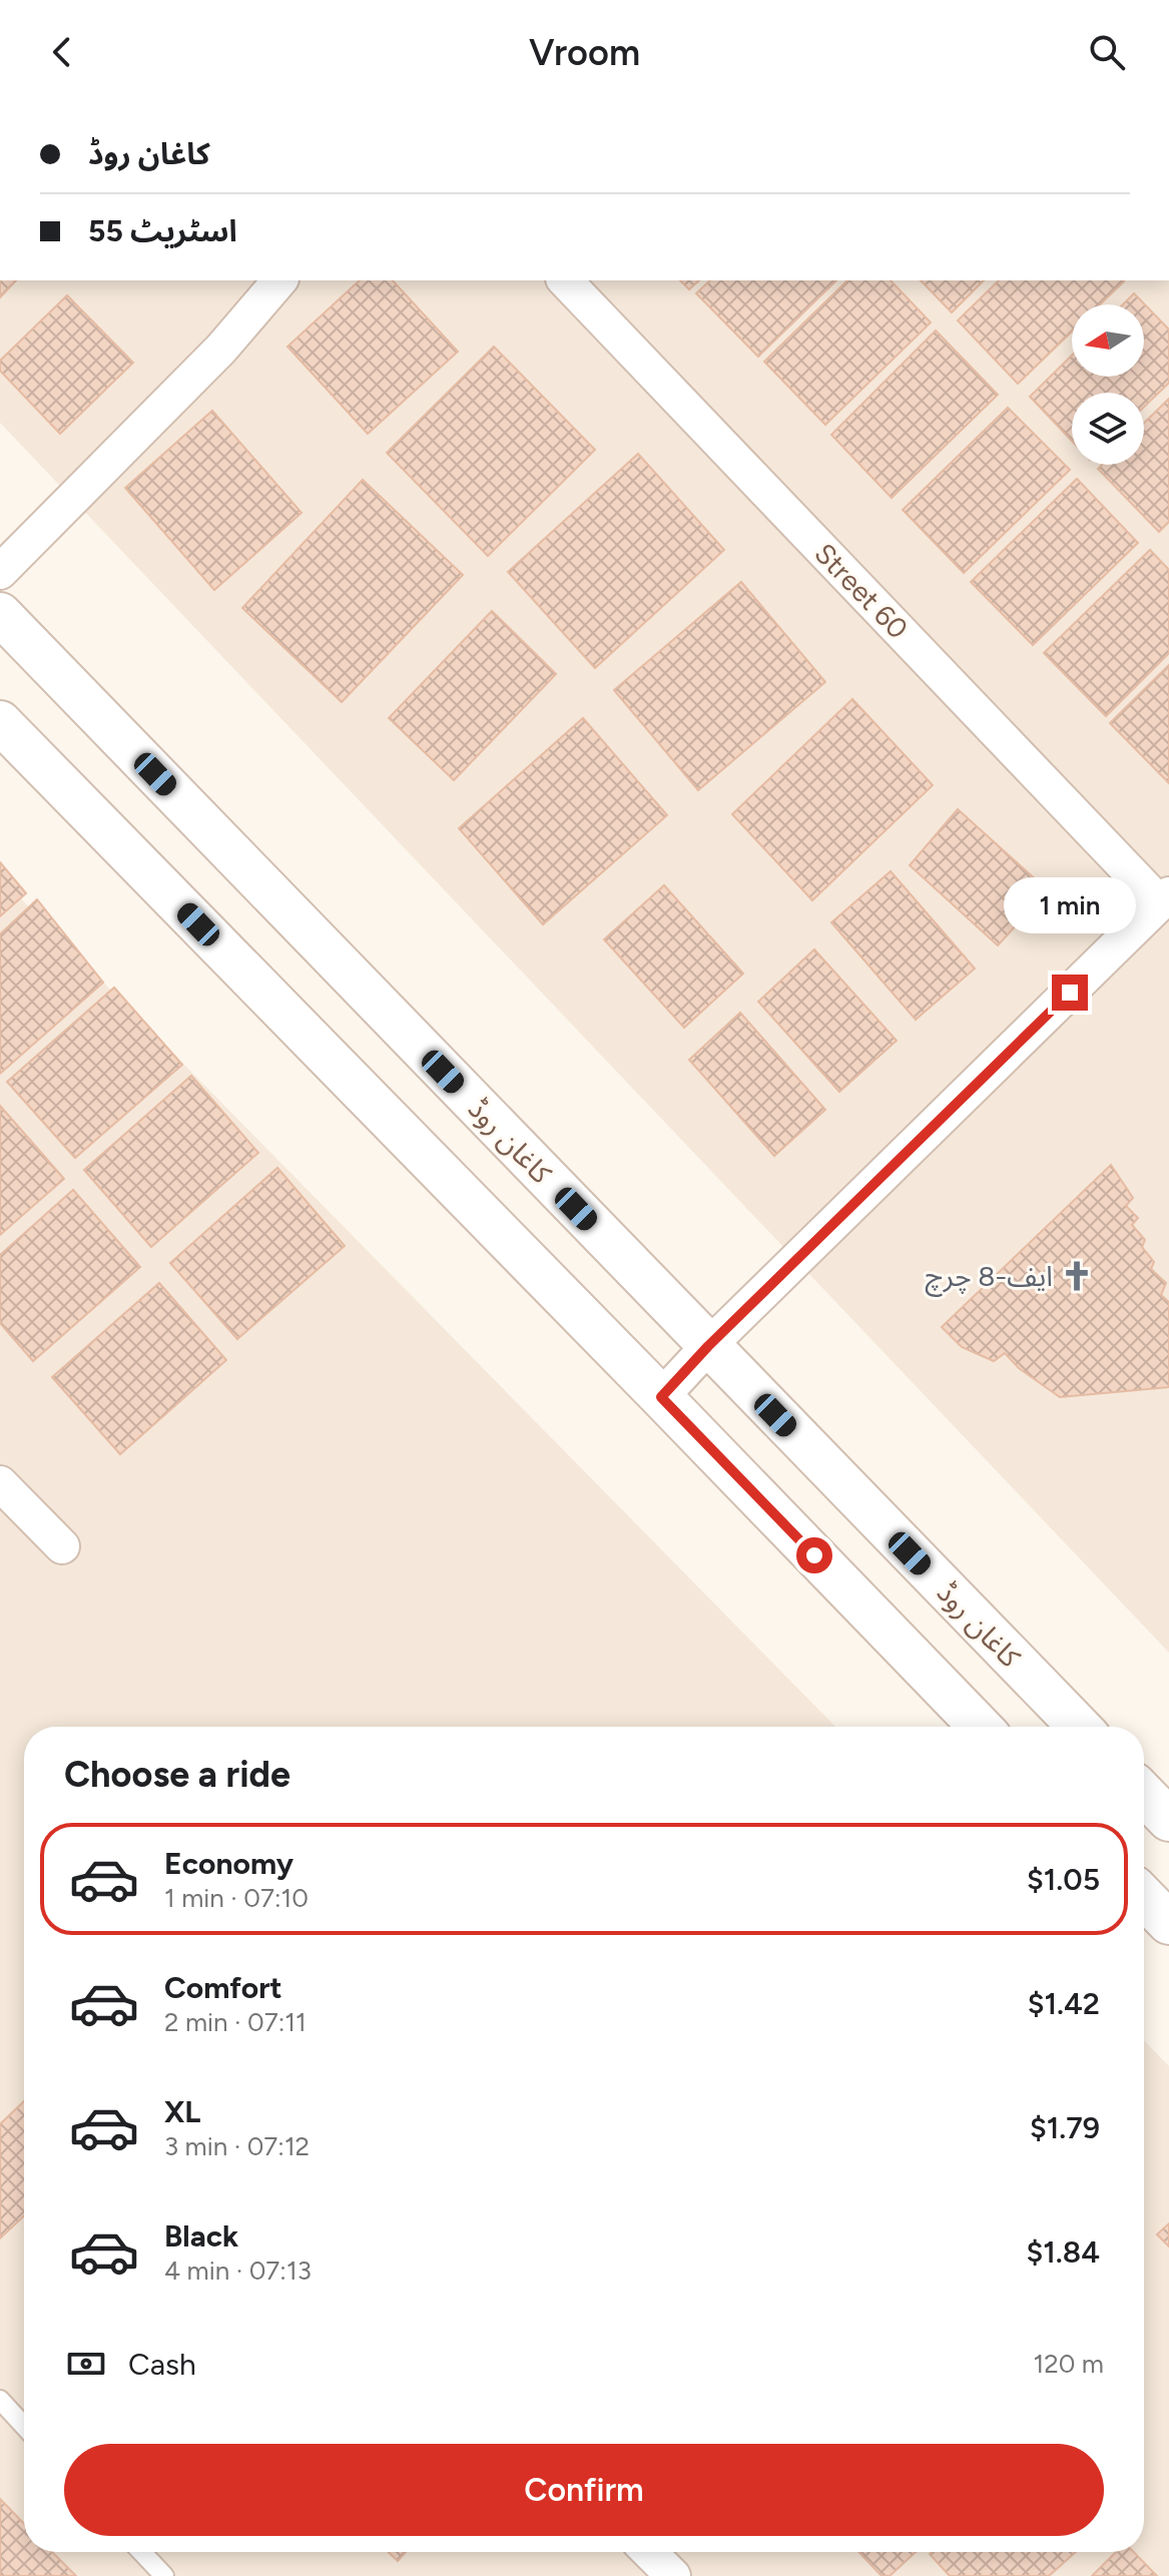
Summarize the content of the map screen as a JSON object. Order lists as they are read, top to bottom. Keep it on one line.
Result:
{"streets":{"street":["Street 60","کاغان روڈ"]},"places":{"church":["ایف-8 چرچ"]},"north":"left","page":{"header":"Vroom","banner":["کاغان روڈ","اسٹریٹ 55"],"bubble":"1 min","heading":"Choose a ride","list":[{"name":"Economy","note":"1 min · 07:10","value":"$1.05"},{"name":"Comfort","note":"2 min · 07:11","value":"$1.42"},{"name":"XL","note":"3 min · 07:12","value":"$1.79"},{"name":"Black","note":"4 min · 07:13","value":"$1.84"}],"pay":["Cash","120 m"],"buttons":"Confirm"}}
